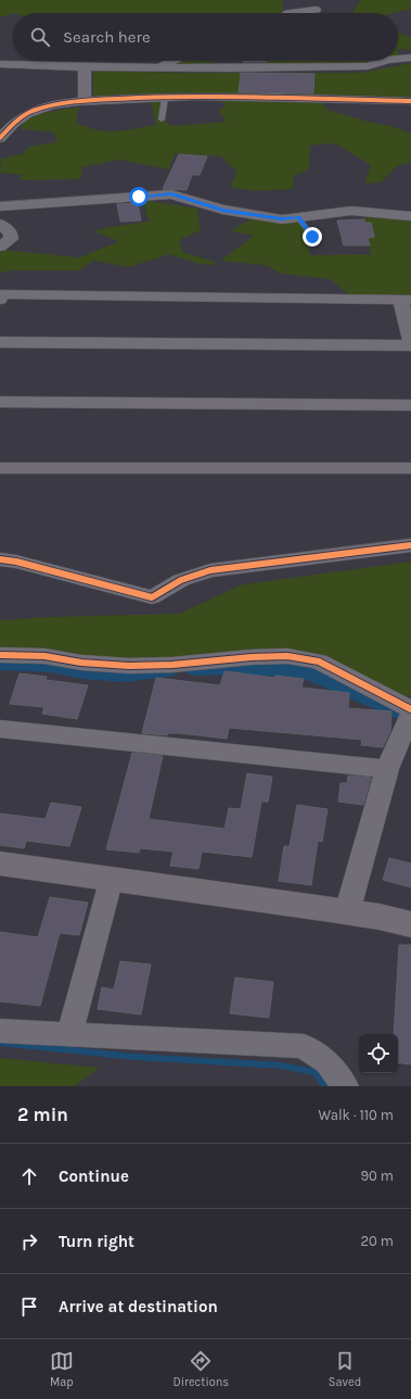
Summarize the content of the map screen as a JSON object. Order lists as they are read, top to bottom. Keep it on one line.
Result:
{"page":{"search":"Search here","heading":["2 min","Walk · 110 m"],"list":[["Continue","90 m"],["Turn right","20 m"],"Arrive at destination"],"nav":["Map","Directions","Saved"]}}
